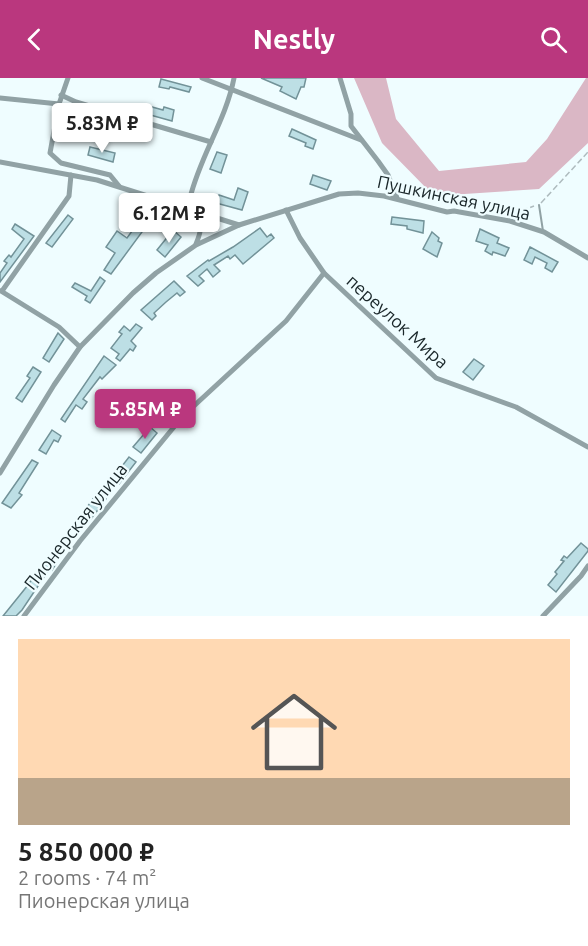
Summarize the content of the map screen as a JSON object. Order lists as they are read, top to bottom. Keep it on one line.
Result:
{"streets":{"street":["Пушкинская улица","переулок Мира","Пионерская улица"]},"crossings":[["Пушкинская улица","переулок Мира"],["переулок Мира","Пионерская улица"]],"page":{"header":"Nestly","price":["5.83M ₽","6.12M ₽","5.85M ₽"],"list":[{"name":"5 850 000 ₽","note":"2 rooms · 74 m² · Пионерская улица"}]}}
